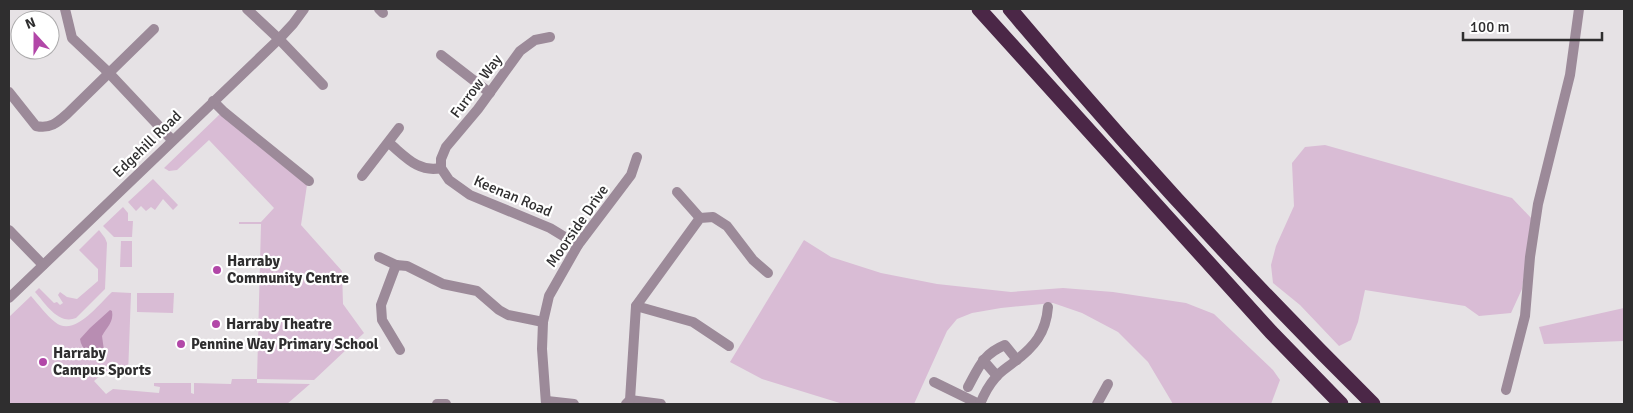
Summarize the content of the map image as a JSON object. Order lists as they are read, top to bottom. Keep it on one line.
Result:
{"streets":{"street":["Furrow Way","Edgehill Road","Keenan Road","Moorside Drive"]},"crossings":[["Furrow Way","Keenan Road"],["Keenan Road","Moorside Drive"]],"places":["Harraby Community Centre","Harraby Theatre","Pennine Way Primary School","Harraby Campus Sports"],"scale_bar":"100 m","north":"top"}
